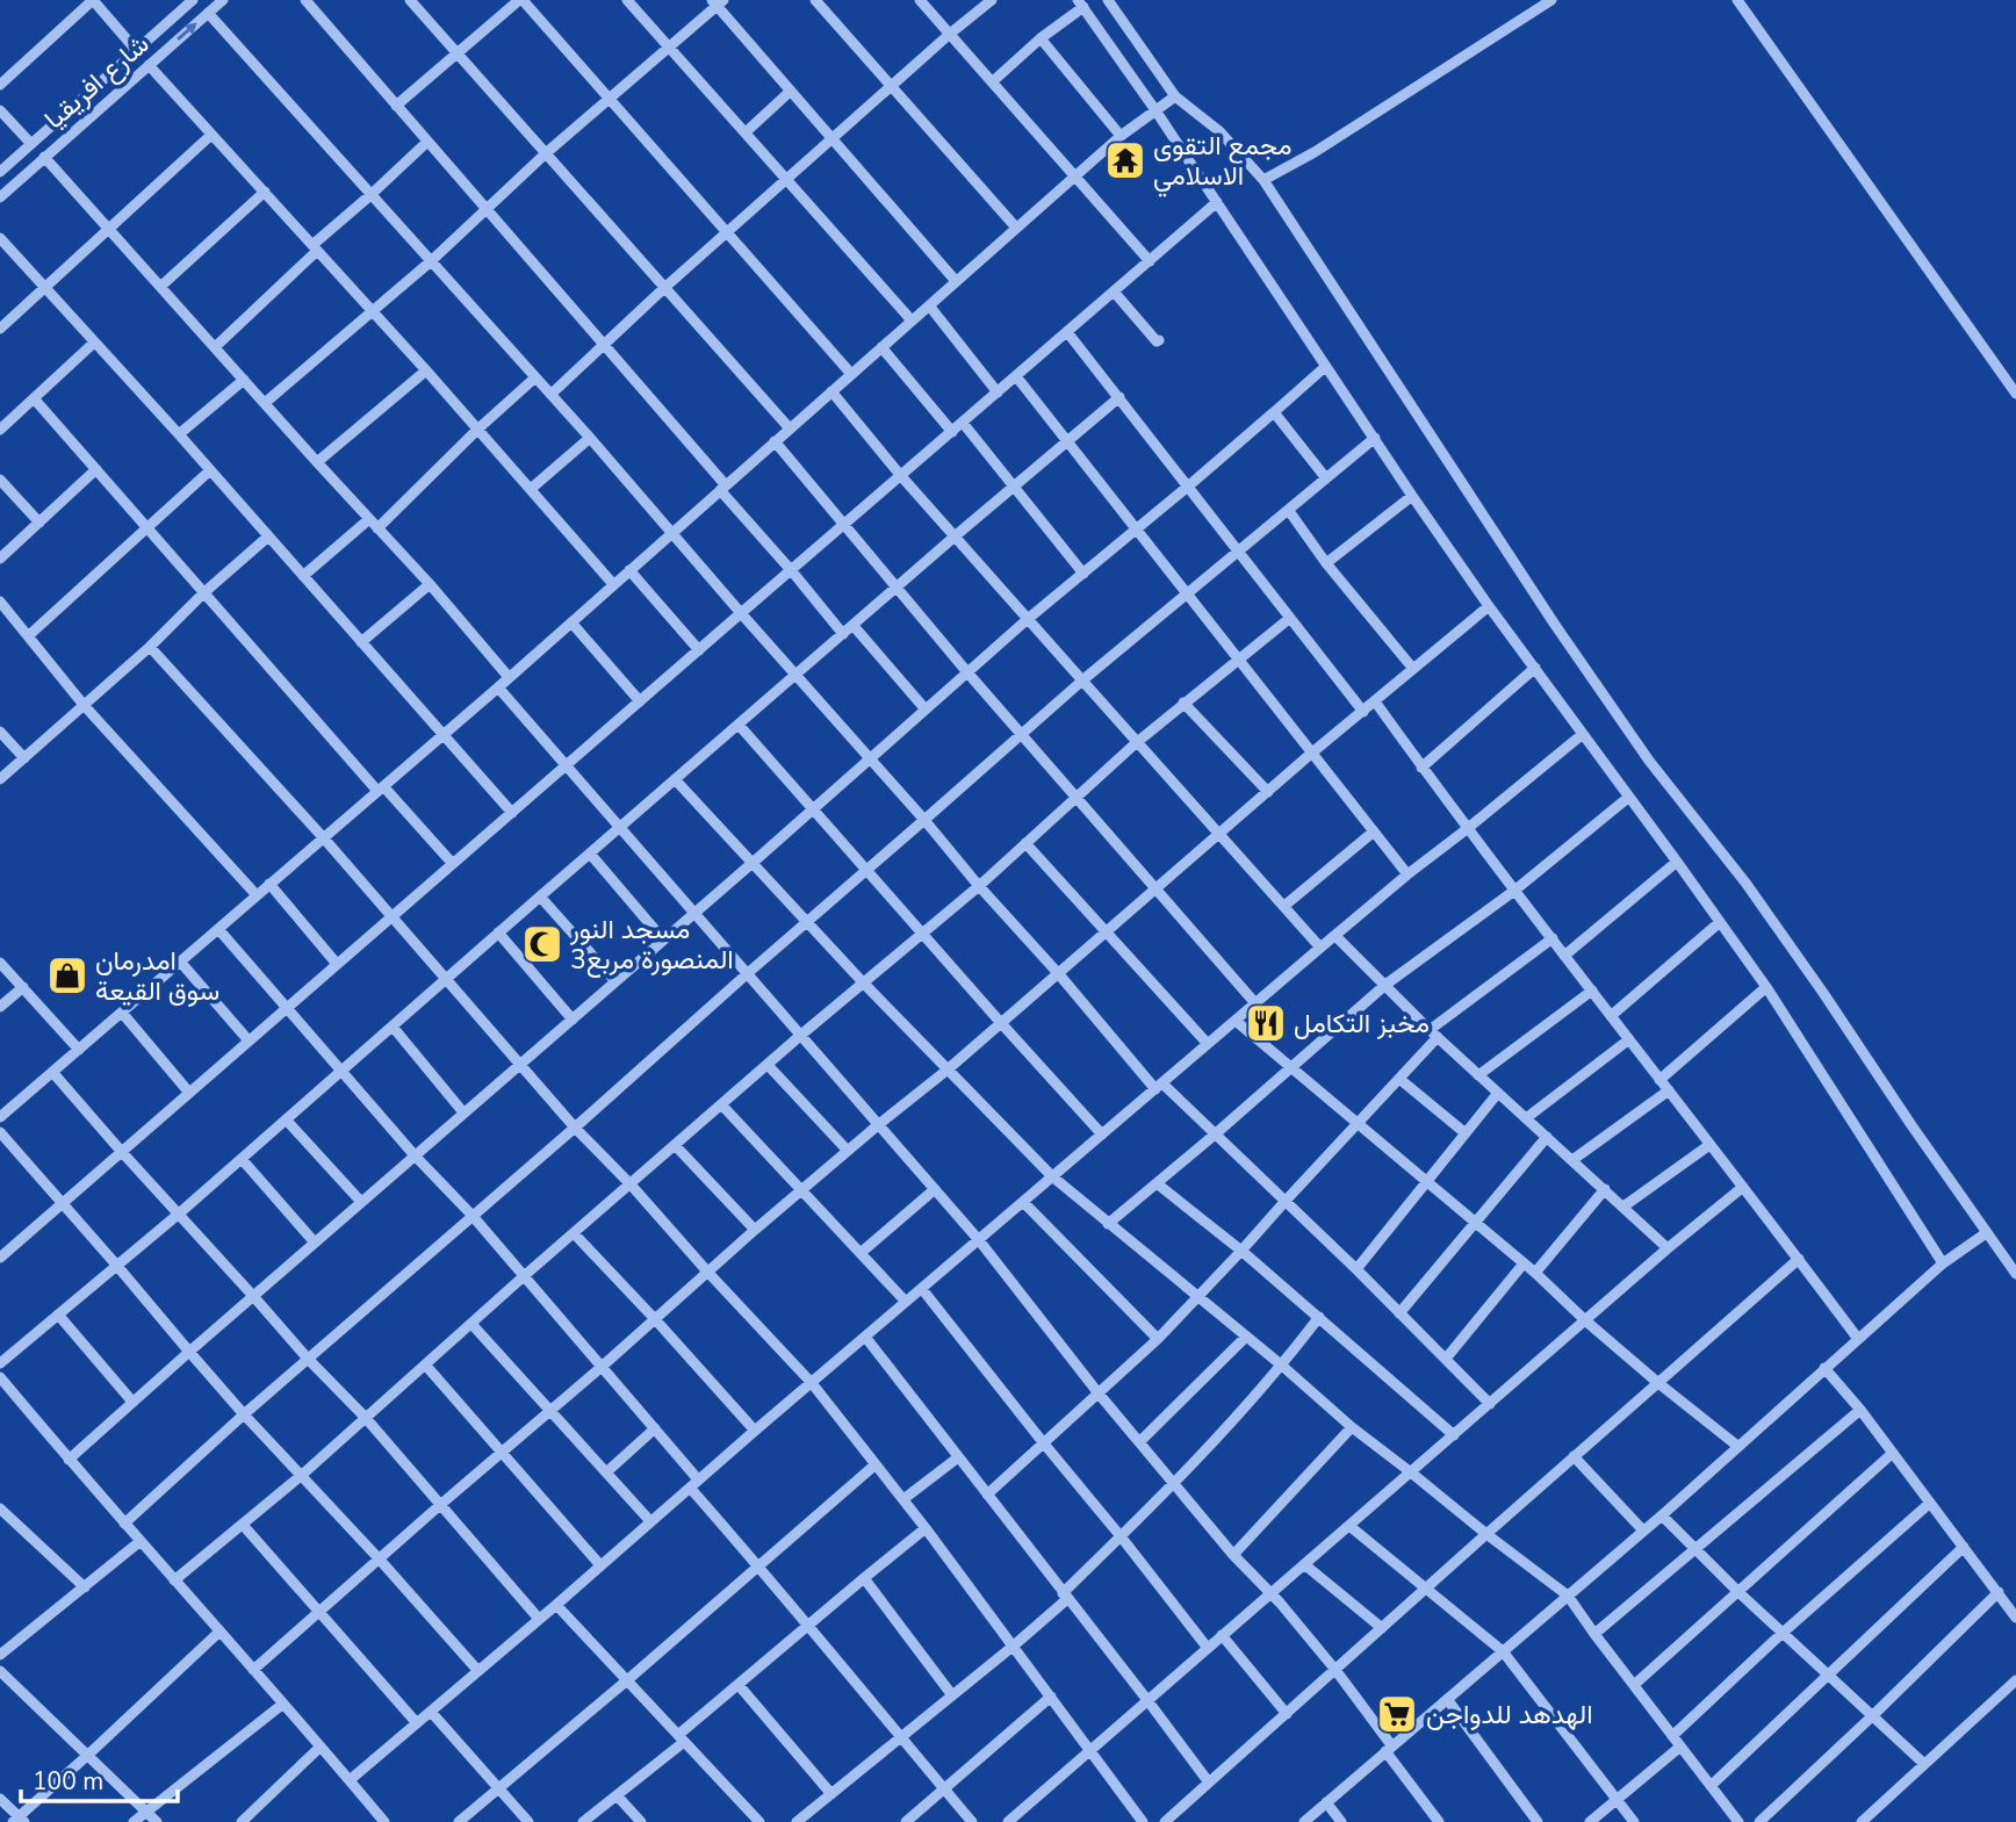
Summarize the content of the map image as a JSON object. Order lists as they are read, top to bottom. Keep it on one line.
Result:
{"streets":{"street":["شارع افريقيا"]},"places":{"temple":["مجمع التقوى الاسلامي"],"mosque":["مسجد النور المنصورة مربع3"],"shop":["امدرمان سوق القيعة"],"restaurant":["مخبز التكامل"],"supermarket":["الهدهد للدواجن"]},"scale_bar":"100 m"}
